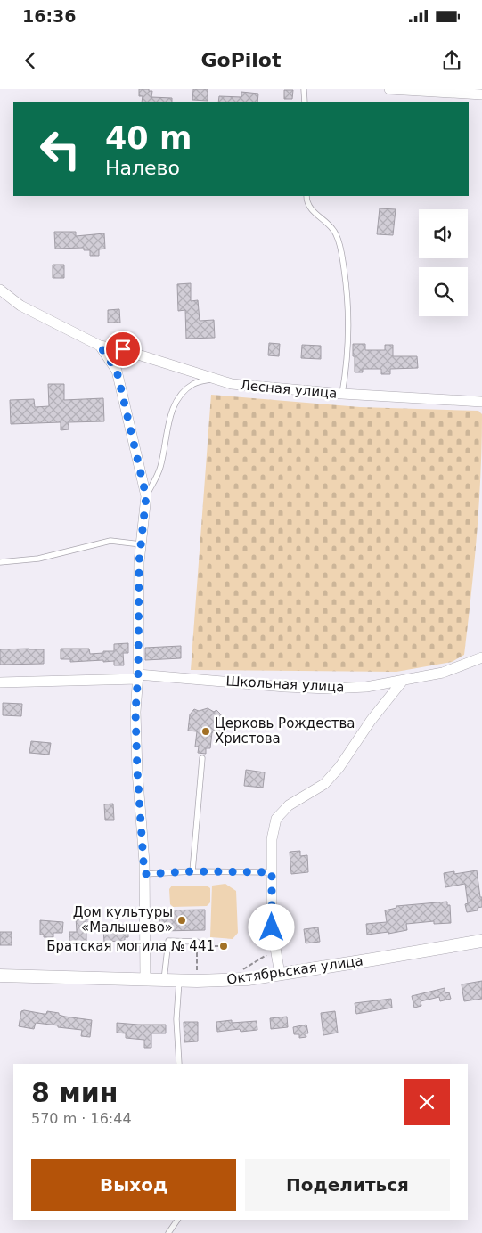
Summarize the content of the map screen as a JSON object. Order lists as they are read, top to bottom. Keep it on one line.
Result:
{"streets":{"street":["Лесная улица","Школьная улица","Октябрьская улица"]},"places":["Церковь Рождества Христова","Дом культуры «Малышево»","Братская могила № 441"],"page":{"status":"16:36","header":"GoPilot","turn":["40 m","Налево"],"heading":["8 мин","570 m · 16:44"],"buttons":["Выход","Поделиться"]}}
